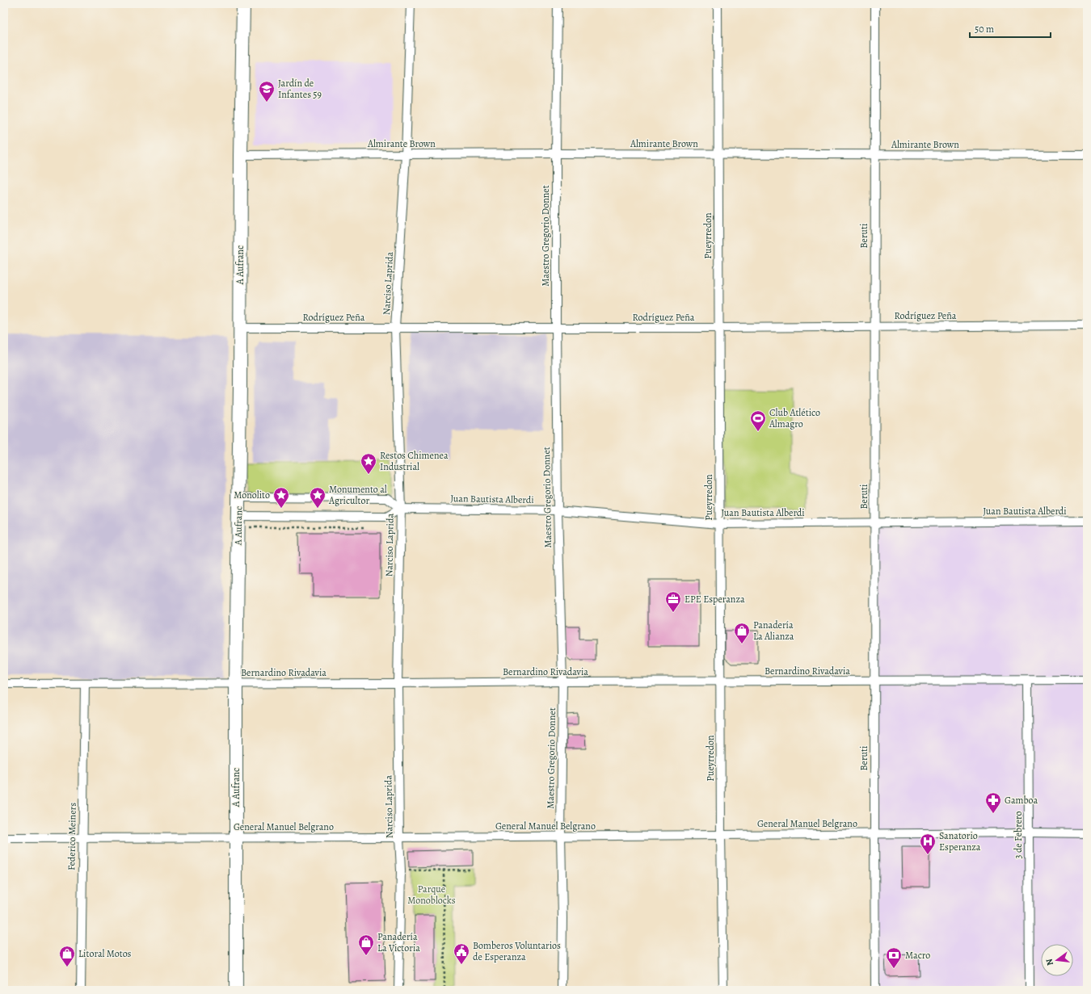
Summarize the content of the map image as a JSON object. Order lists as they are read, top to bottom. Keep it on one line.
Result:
{"streets":{"main road":["A Aufranc"],"street":["Almirante Brown","Maestro Gregorio Donnet","Pueyrredon","Beruti","Narciso Laprida","Rodríguez Peña","Juan Bautista Alberdi","Bernardino Rivadavia","General Manuel Belgrano","3 de Febrero","Federico Meiners"]},"crossings":[["Almirante Brown","Maestro Gregorio Donnet"],["Almirante Brown","Pueyrredon"],["Almirante Brown","Beruti"],["Almirante Brown","A Aufranc"],["Almirante Brown","Narciso Laprida"],["Maestro Gregorio Donnet","Rodríguez Peña"],["Maestro Gregorio Donnet","Juan Bautista Alberdi"],["Maestro Gregorio Donnet","Bernardino Rivadavia"],["Maestro Gregorio Donnet","General Manuel Belgrano"],["Pueyrredon","Rodríguez Peña"],["Pueyrredon","Juan Bautista Alberdi"],["Pueyrredon","Bernardino Rivadavia"],["Pueyrredon","General Manuel Belgrano"],["Beruti","Rodríguez Peña"],["Beruti","Juan Bautista Alberdi"],["Beruti","Bernardino Rivadavia"],["Beruti","General Manuel Belgrano"],["A Aufranc","Rodríguez Peña"],["A Aufranc","Juan Bautista Alberdi"],["A Aufranc","Bernardino Rivadavia"],["A Aufranc","General Manuel Belgrano"],["Narciso Laprida","Rodríguez Peña"],["Narciso Laprida","Juan Bautista Alberdi"],["Narciso Laprida","Bernardino Rivadavia"],["Narciso Laprida","General Manuel Belgrano"],["Bernardino Rivadavia","3 de Febrero"],["Bernardino Rivadavia","Federico Meiners"],["General Manuel Belgrano","3 de Febrero"],["General Manuel Belgrano","Federico Meiners"]],"parks":["Parque Monoblocks"],"places":{"school or university":["Jardín de Infantes 59"],"sports":["Club Atlético Almagro"],"place":["Restos Chimenea Industrial","Monolito","Monumento al Agricultor"],"office":["EPE Esperanza"],"shop":["Panadería La Alianza","Panadería La Victoria","Litoral Motos"],"pharmacy":["Gamboa"],"hospital":["Sanatorio Esperanza"],"public building":["Bomberos Voluntarios de Esperanza"],"bank":["Macro"]},"scale_bar":"50 m","north":"left"}
